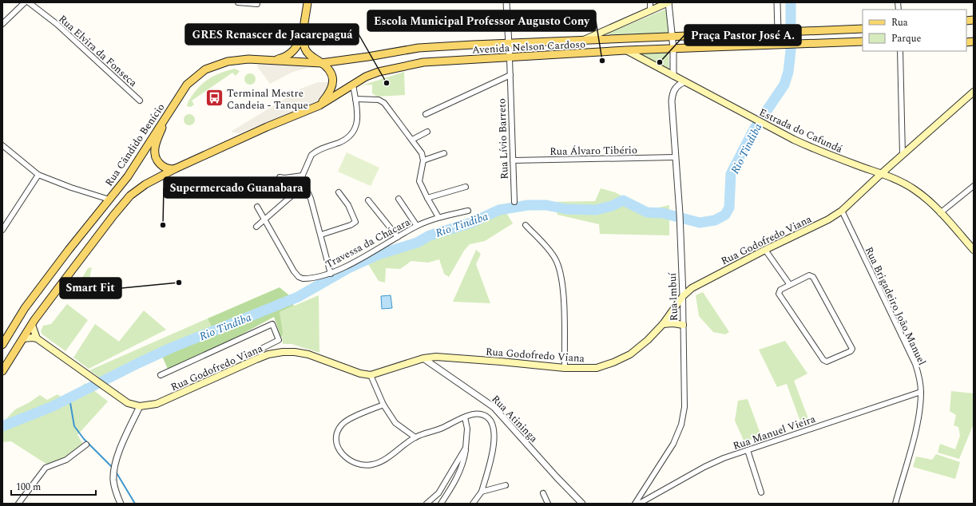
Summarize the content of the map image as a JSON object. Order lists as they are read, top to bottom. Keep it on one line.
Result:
{"streets":{"main road":["Avenida Nelson Cardoso","Estrada do Cafundá","Rua Cândido Benício","Rua Godofredo Viana"],"street":["Rua Elvira da Fonseca","Rua Lívio Barreto","Rua Álvaro Tibério","Travessa da Chácara","Rua Imbuí","Rua Brigadeiro João Manuel","Rua Atininga","Rua Manuel Vieira"]},"crossings":[["Avenida Nelson Cardoso","Estrada do Cafundá"],["Avenida Nelson Cardoso","Rua Lívio Barreto"],["Avenida Nelson Cardoso","Rua Cândido Benício"],["Estrada do Cafundá","Rua Godofredo Viana"],["Estrada do Cafundá","Rua Imbuí"],["Rua Lívio Barreto","Rua Álvaro Tibério"],["Rua Álvaro Tibério","Rua Imbuí"],["Rua Godofredo Viana","Rua Imbuí"],["Rua Godofredo Viana","Rua Brigadeiro João Manuel"],["Rua Godofredo Viana","Rua Atininga"],["Rua Brigadeiro João Manuel","Rua Manuel Vieira"]],"water":["Rio Tindiba"],"places":{"other":["Escola Municipal Professor Augusto Cony","Praça Pastor José A.","GRES Renascer de Jacarepaguá","Supermercado Guanabara","Smart Fit"],"bus stop":["Terminal Mestre Candeia - Tanque"]},"legend":["Rua","Parque"],"scale_bar":"100 m"}
